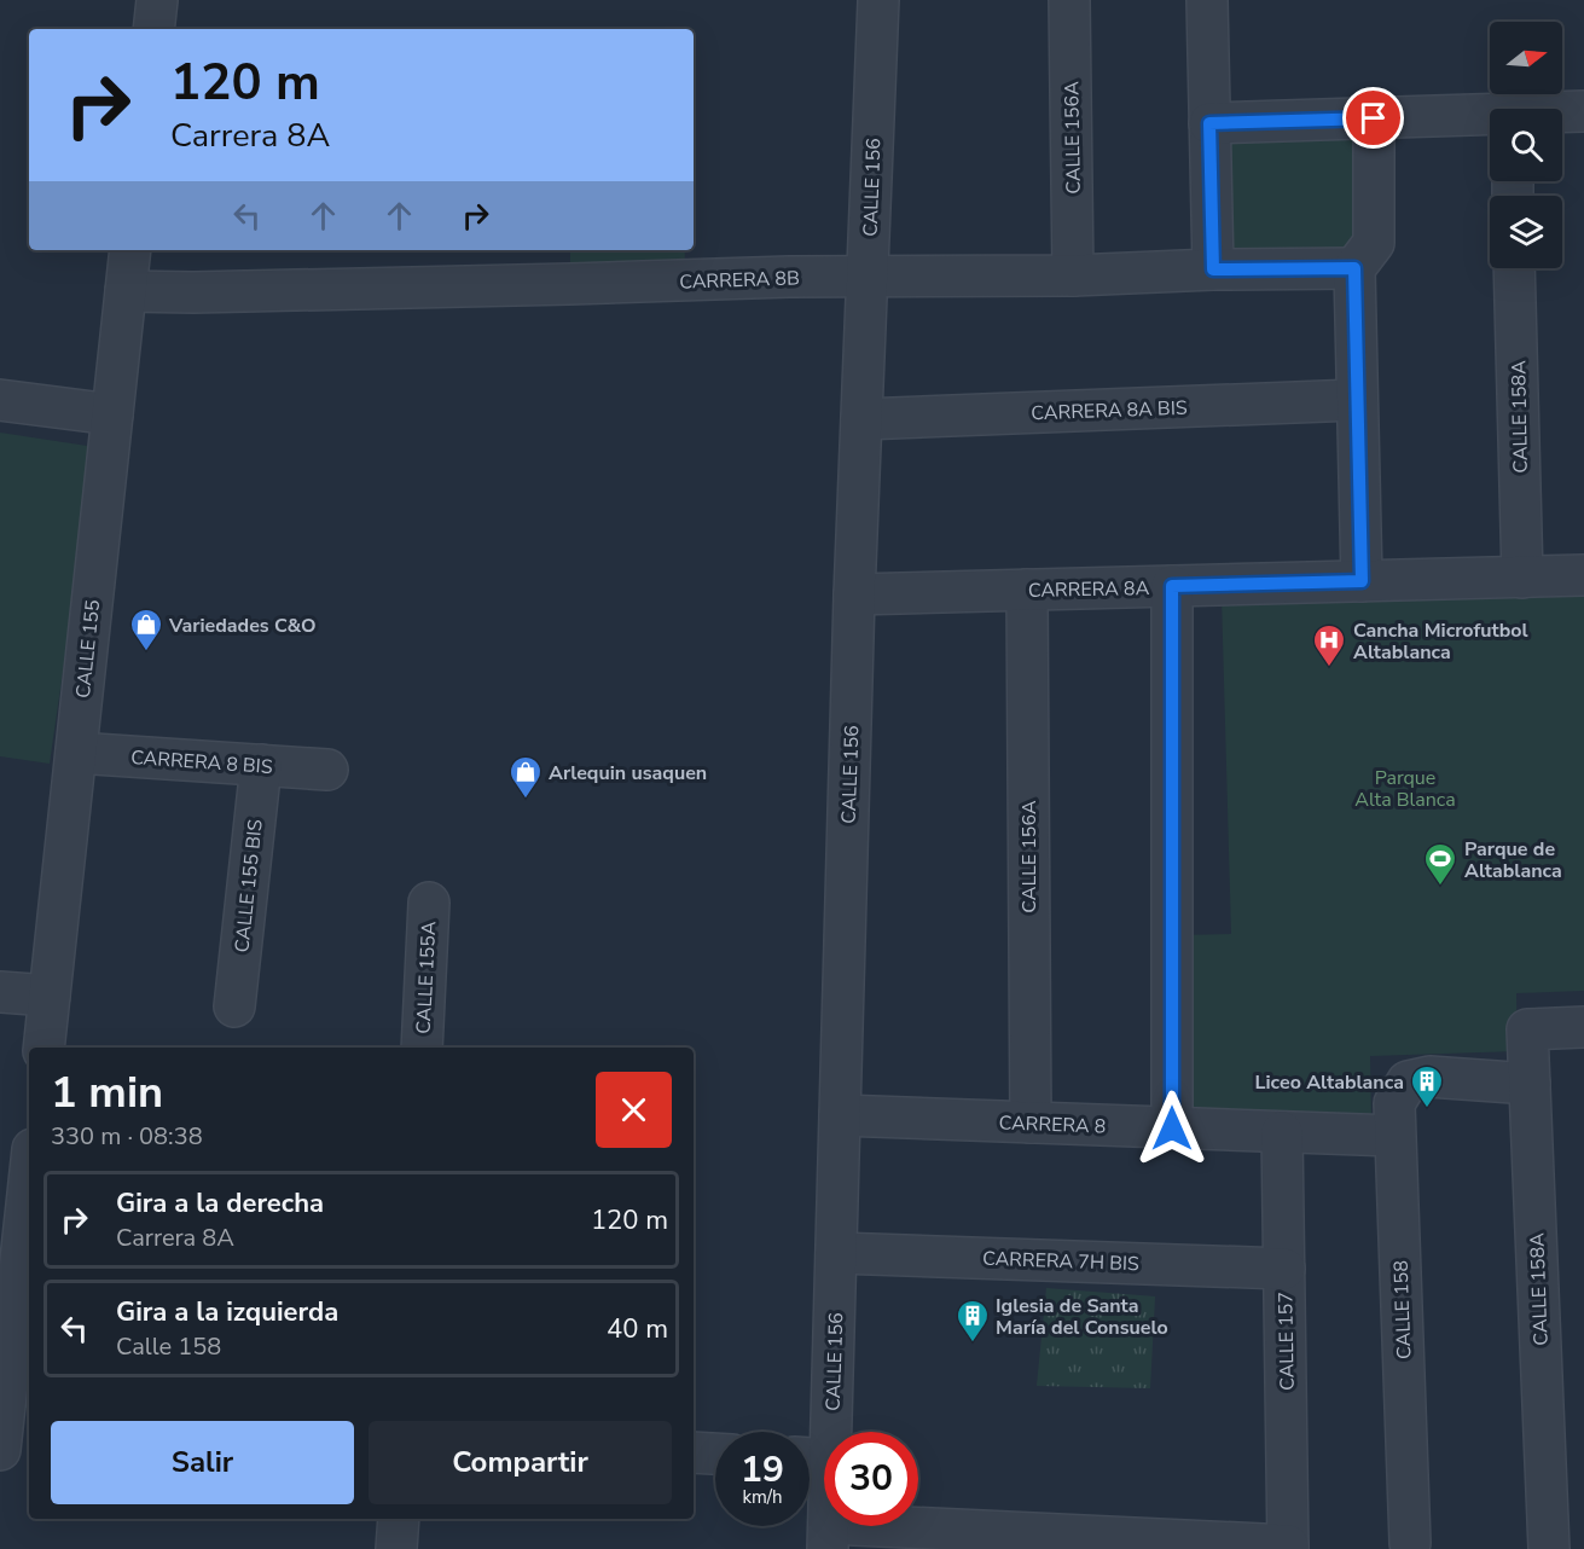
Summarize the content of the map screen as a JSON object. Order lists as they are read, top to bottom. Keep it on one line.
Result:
{"streets":{"street":["CALLE 156A","CALLE 156","CARRERA 8B","CARRERA 8A BIS","CALLE 158A","CARRERA 8A","CALLE 155","CARRERA 8 BIS","CALLE 155 BIS","CALLE 155A","CARRERA 8","CARRERA 7H BIS","CALLE 158","CALLE 157"]},"crossings":[["CALLE 156A","CARRERA 8B"],["CALLE 156A","CARRERA 8A"],["CALLE 156A","CARRERA 8"],["CALLE 156","CARRERA 8B"],["CALLE 156","CARRERA 8A BIS"],["CALLE 156","CARRERA 8A"],["CALLE 156","CARRERA 8"],["CALLE 156","CARRERA 7H BIS"],["CARRERA 8B","CALLE 155"],["CALLE 158A","CARRERA 8A"],["CALLE 158A","CALLE 158"],["CALLE 155","CARRERA 8 BIS"],["CARRERA 8 BIS","CALLE 155 BIS"],["CARRERA 8","CALLE 158"],["CARRERA 8","CALLE 157"],["CARRERA 7H BIS","CALLE 157"]],"parks":["Parque Alta Blanca"],"places":{"shop":["Variedades C&O","Arlequin usaquen"],"hospital":["Cancha Microfutbol Altablanca"],"sports":["Parque de Altablanca"],"building":["Liceo Altablanca","Iglesia de Santa María del Consuelo"]},"north":"right","page":{"turn":["120 m","Carrera 8A"],"heading":["1 min","330 m · 08:38"],"list":[{"name":"Gira a la derecha","note":"Carrera 8A","value":"120 m"},{"name":"Gira a la izquierda","note":"Calle 158","value":"40 m"}],"buttons":["Salir","Compartir"],"speed":"19 km/h","limit":"30"}}
